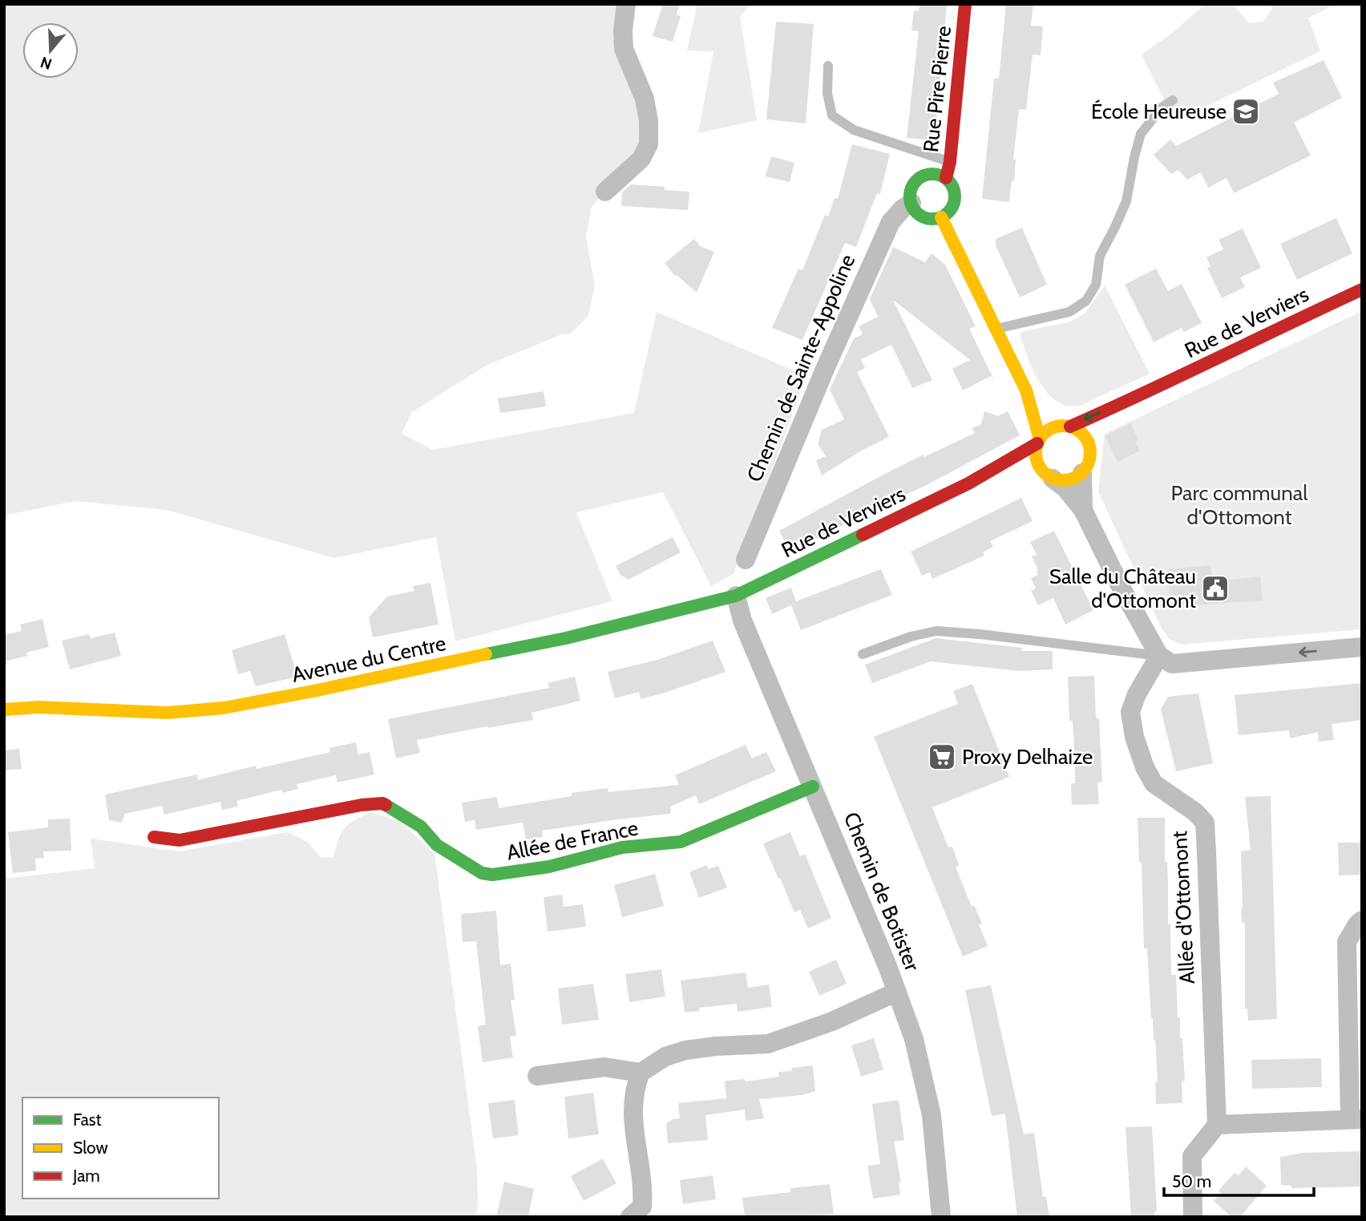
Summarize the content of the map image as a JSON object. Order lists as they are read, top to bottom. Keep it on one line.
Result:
{"streets":{"street":["Rue Pire Pierre","Rue de Verviers","Chemin de Sainte-Appoline","Avenue du Centre","Allée de France","Chemin de Botister","Allée d'Ottomont"]},"crossings":[["Rue Pire Pierre","Chemin de Sainte-Appoline"],["Rue de Verviers","Avenue du Centre"],["Rue de Verviers","Chemin de Botister"],["Avenue du Centre","Chemin de Botister"],["Allée de France","Chemin de Botister"]],"parks":["Parc communal d'Ottomont"],"places":{"school or university":["École Heureuse"],"public building":["Salle du Château d'Ottomont"],"supermarket":["Proxy Delhaize"]},"legend":["Fast","Slow","Jam"],"scale_bar":"50 m","north":"bottom"}
